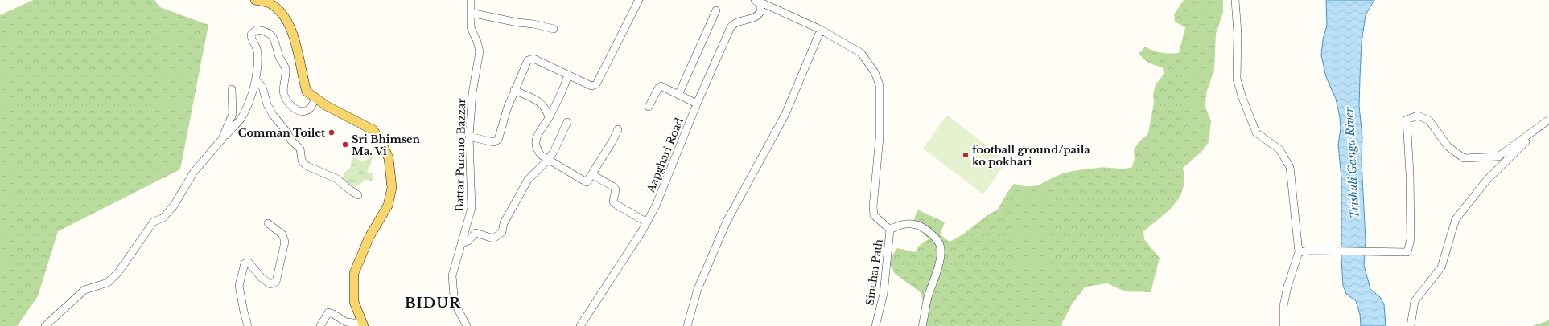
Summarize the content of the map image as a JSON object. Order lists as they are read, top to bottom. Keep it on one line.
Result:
{"streets":{"street":["Battar Purano Bazzar","Aapghari Road","Sinchai Path"]},"districts":["BIDUR"],"water":["Trishuli Ganga River"],"places":["Comman Toilet","Sri Bhimsen Ma. Vi","football ground/paila ko pokhari"]}
